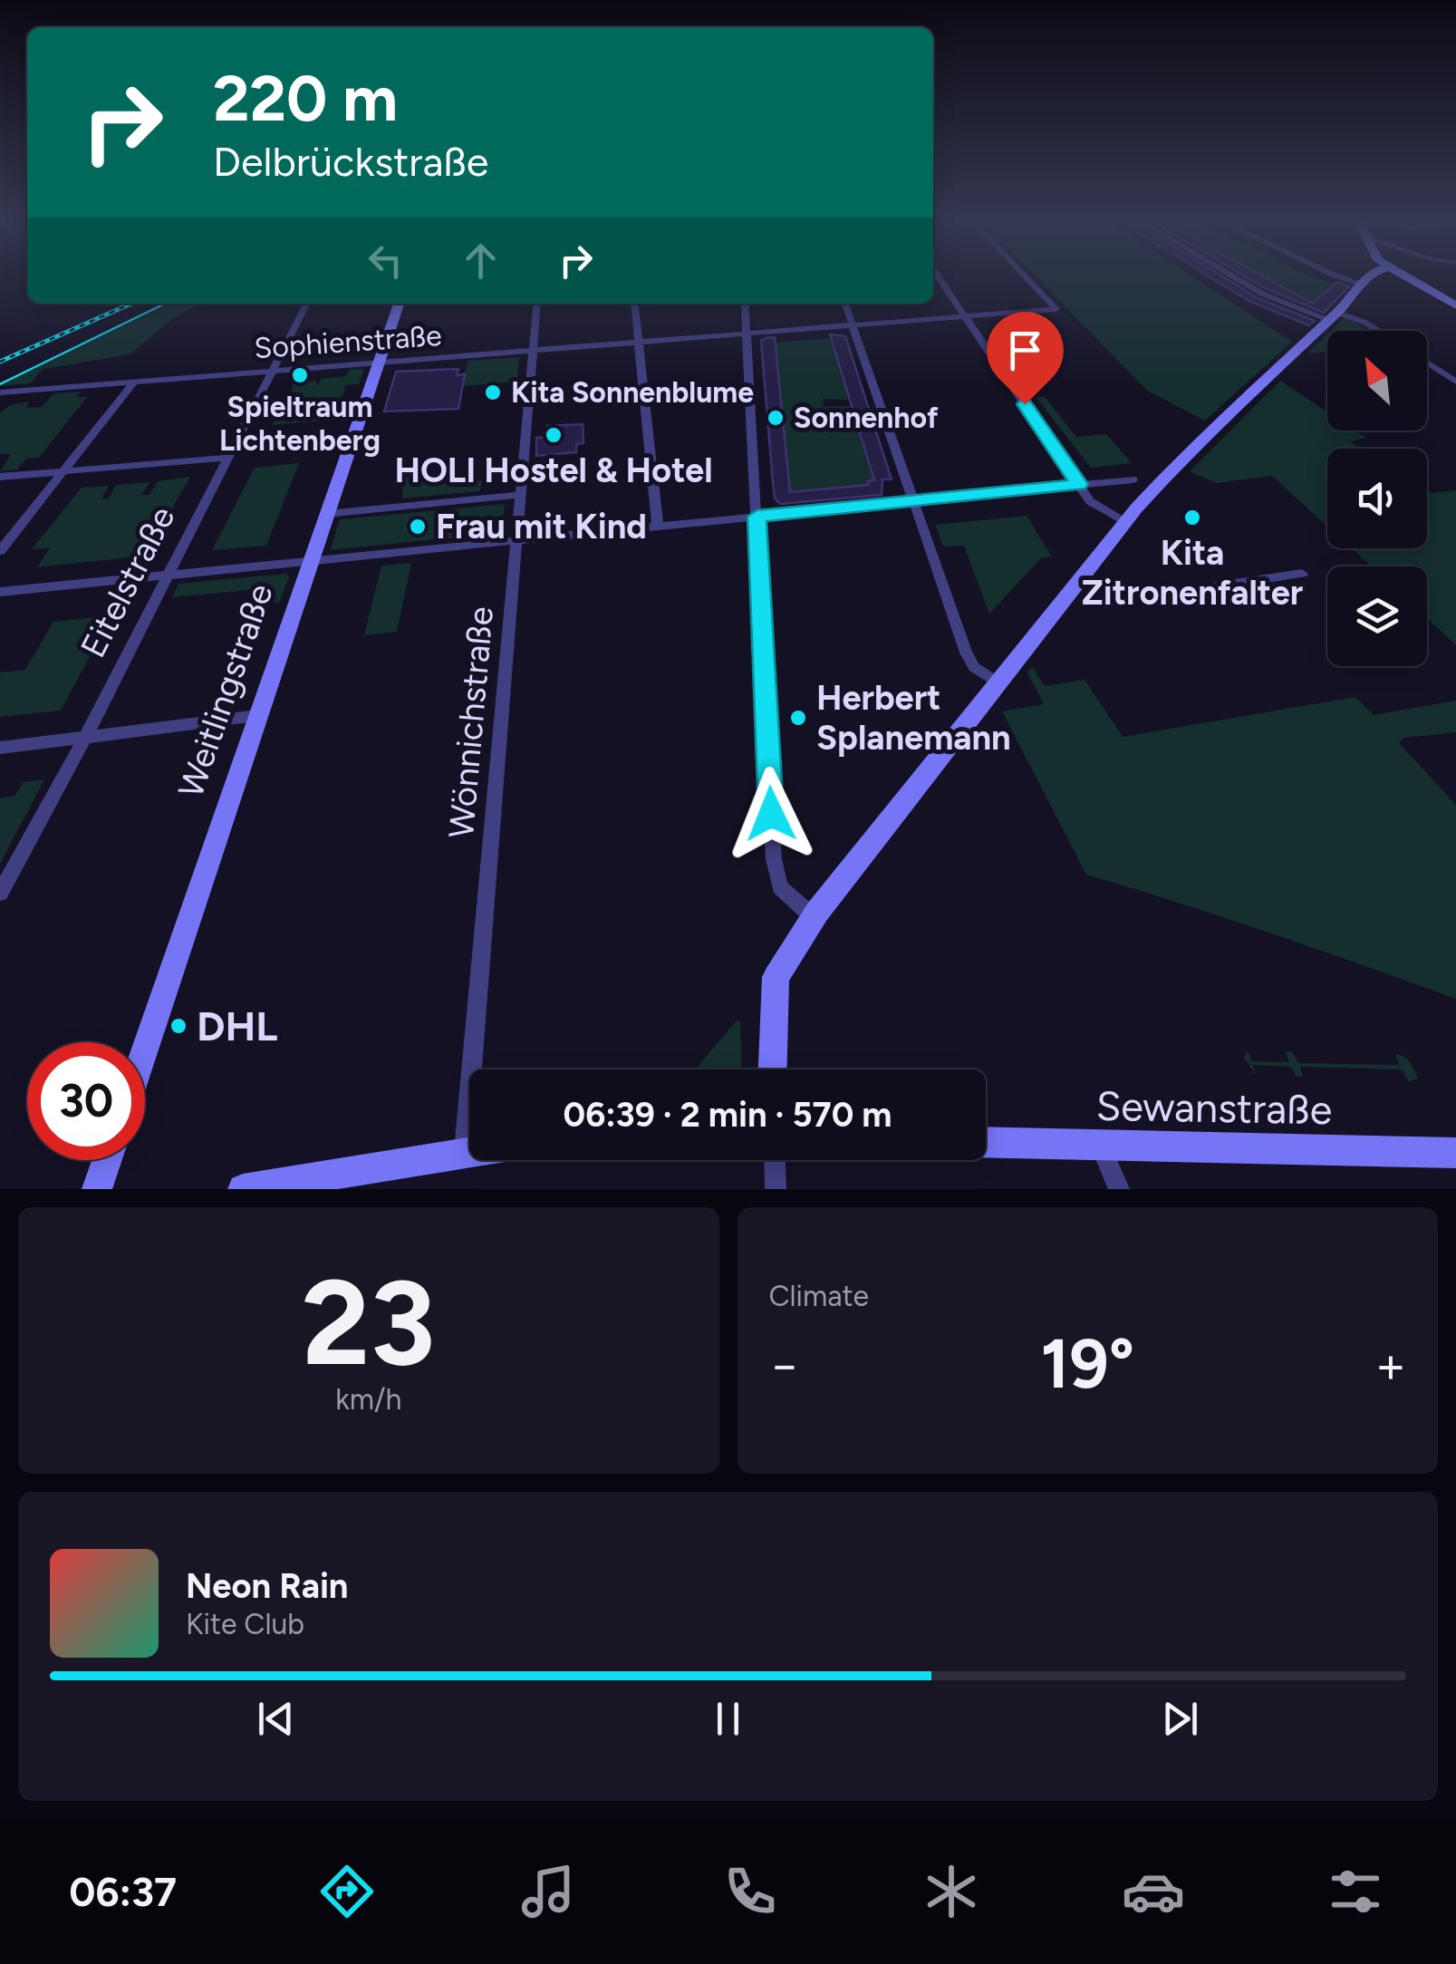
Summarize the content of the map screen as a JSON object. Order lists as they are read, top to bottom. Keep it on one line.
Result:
{"streets":{"street":["Sophienstraße","Eitelstraße","Weitlingstraße","Wönnichstraße","Sewanstraße"]},"crossings":[["Sophienstraße","Eitelstraße"],["Sophienstraße","Weitlingstraße"],["Sophienstraße","Wönnichstraße"]],"places":["Spieltraum Lichtenberg","Kita Sonnenblume","Sonnenhof","HOLI Hostel & Hotel","Kita Zitronenfalter","Frau mit Kind","Herbert Splanemann","DHL"],"north":"top left","page":{"turn":["220 m","Delbrückstraße"],"limit":"30","trip":"06:39 · 2 min · 570 m","tile":[["23","km/h"],"Climate"],"heat":["−","19°","+"],"song":["Neon Rain","Kite Club"],"tabs":"06:37"}}
